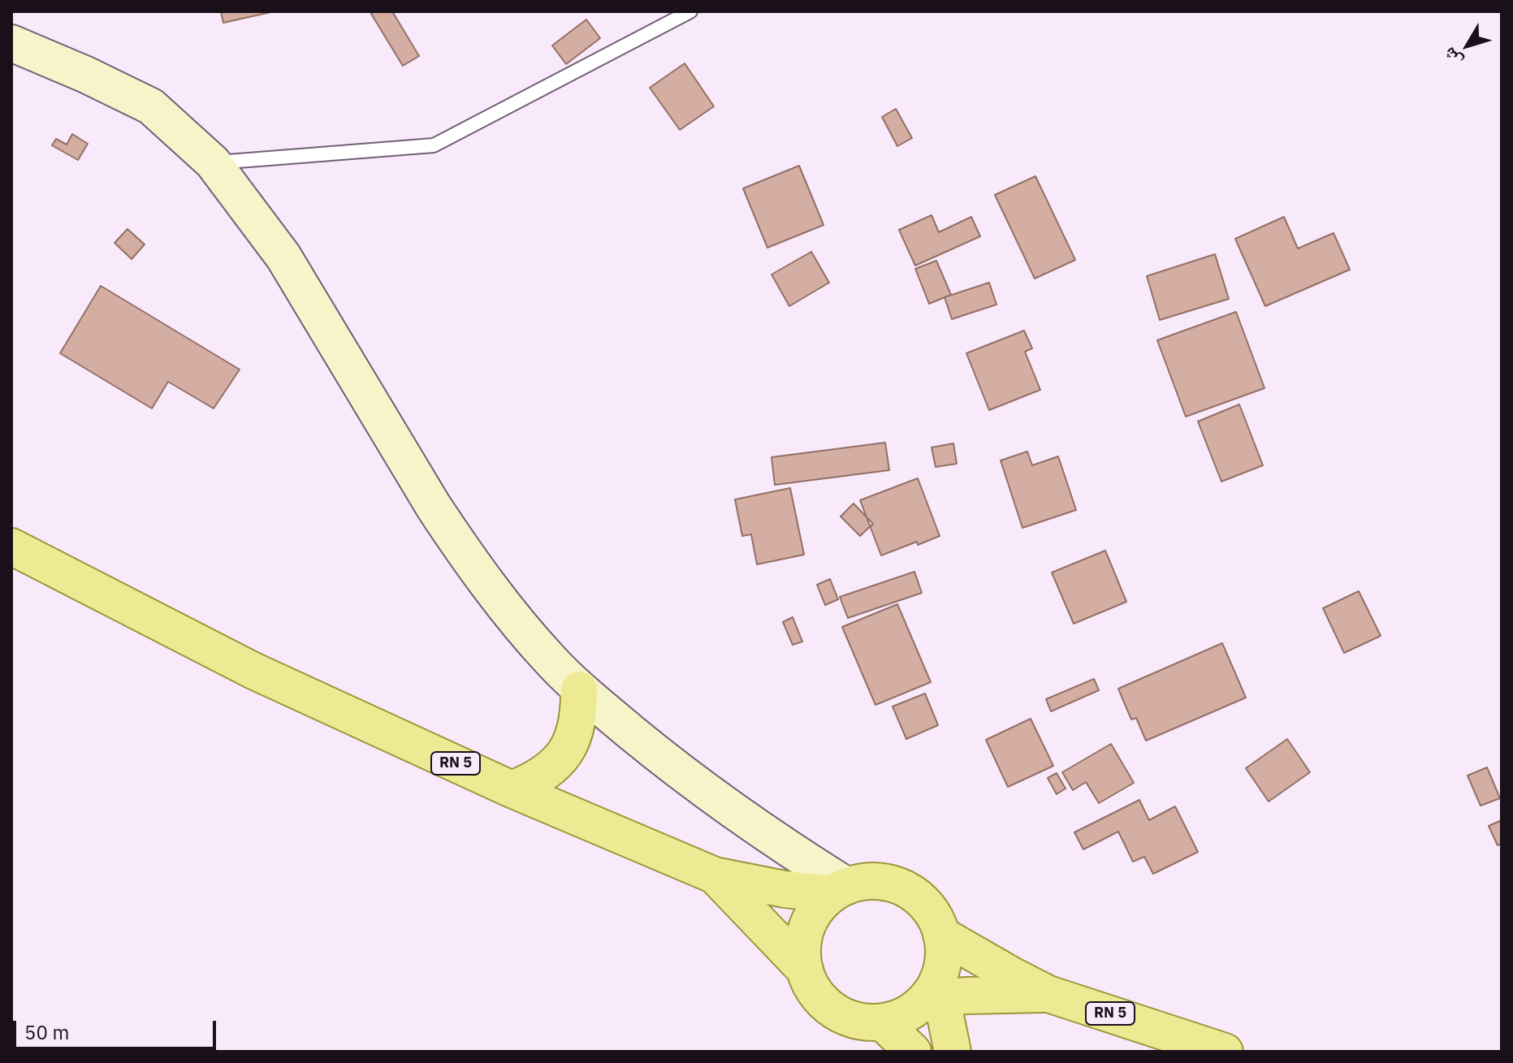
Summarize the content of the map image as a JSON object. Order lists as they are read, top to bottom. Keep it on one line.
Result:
{"streets":{"main road":["RN 5"]},"scale_bar":"50 m","north":"bottom left"}
